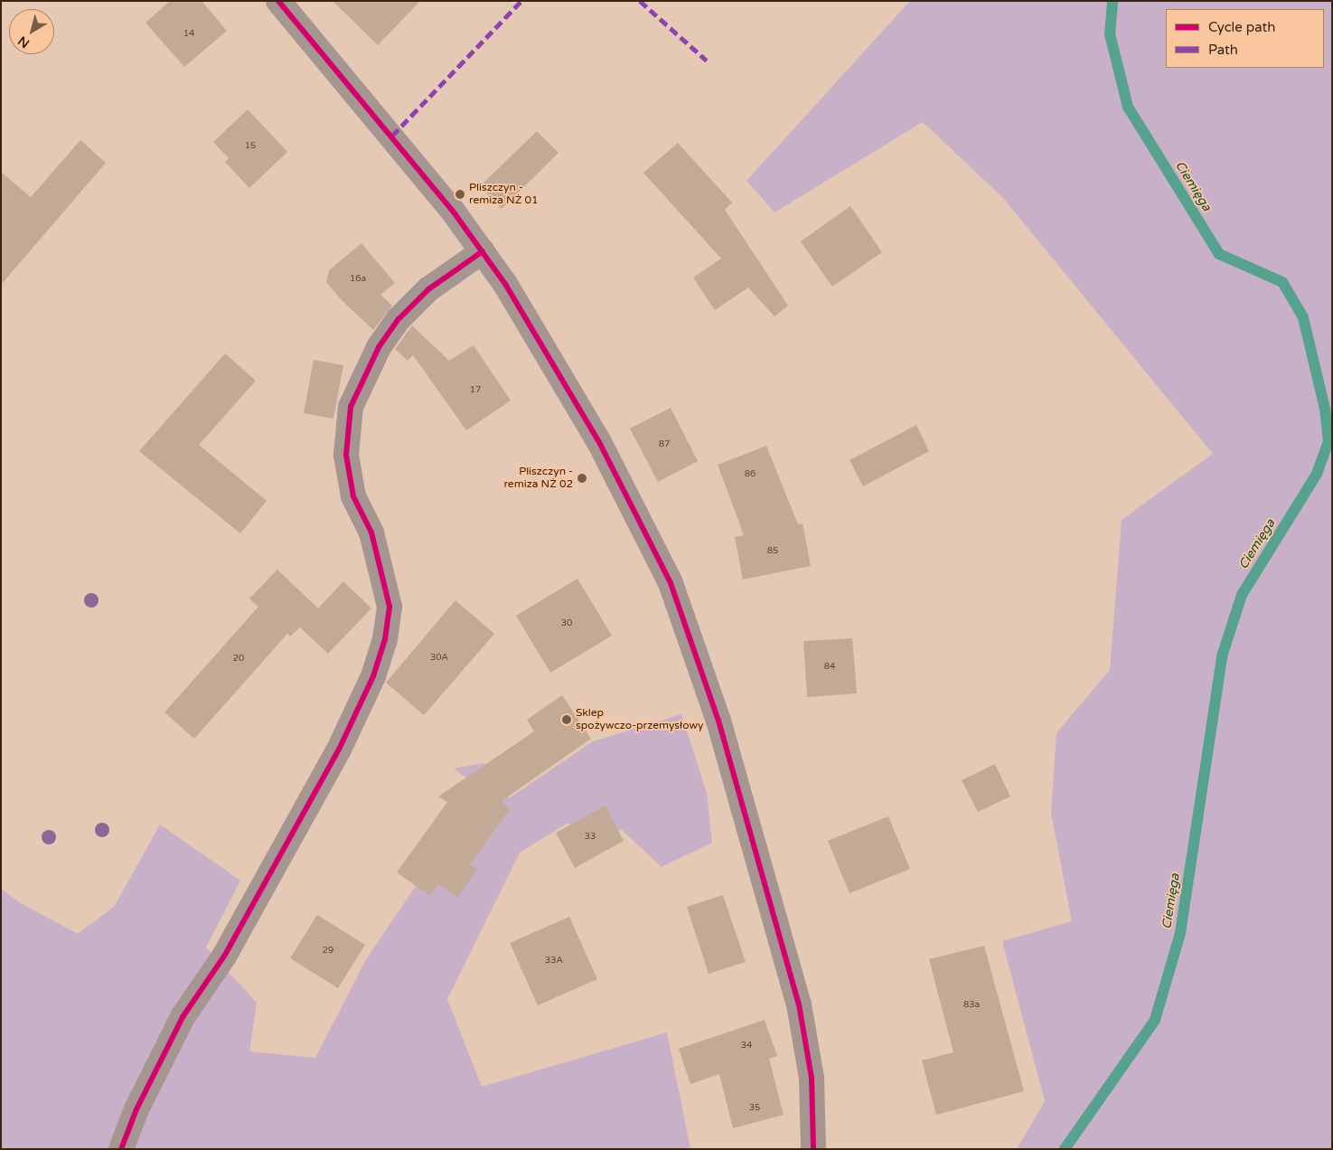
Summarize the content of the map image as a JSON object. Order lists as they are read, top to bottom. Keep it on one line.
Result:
{"water":["Ciemięga"],"places":["Pliszczyn - remiza NŻ 01","Pliszczyn - remiza NŻ 02","Sklep spożywczo-przemysłowy"],"house_numbers":["14","15","16a","17","87","86","85","30","30A","20","84","33","29","33A","83a","34","35"],"legend":["Cycle path","Path"],"north":"bottom left"}
